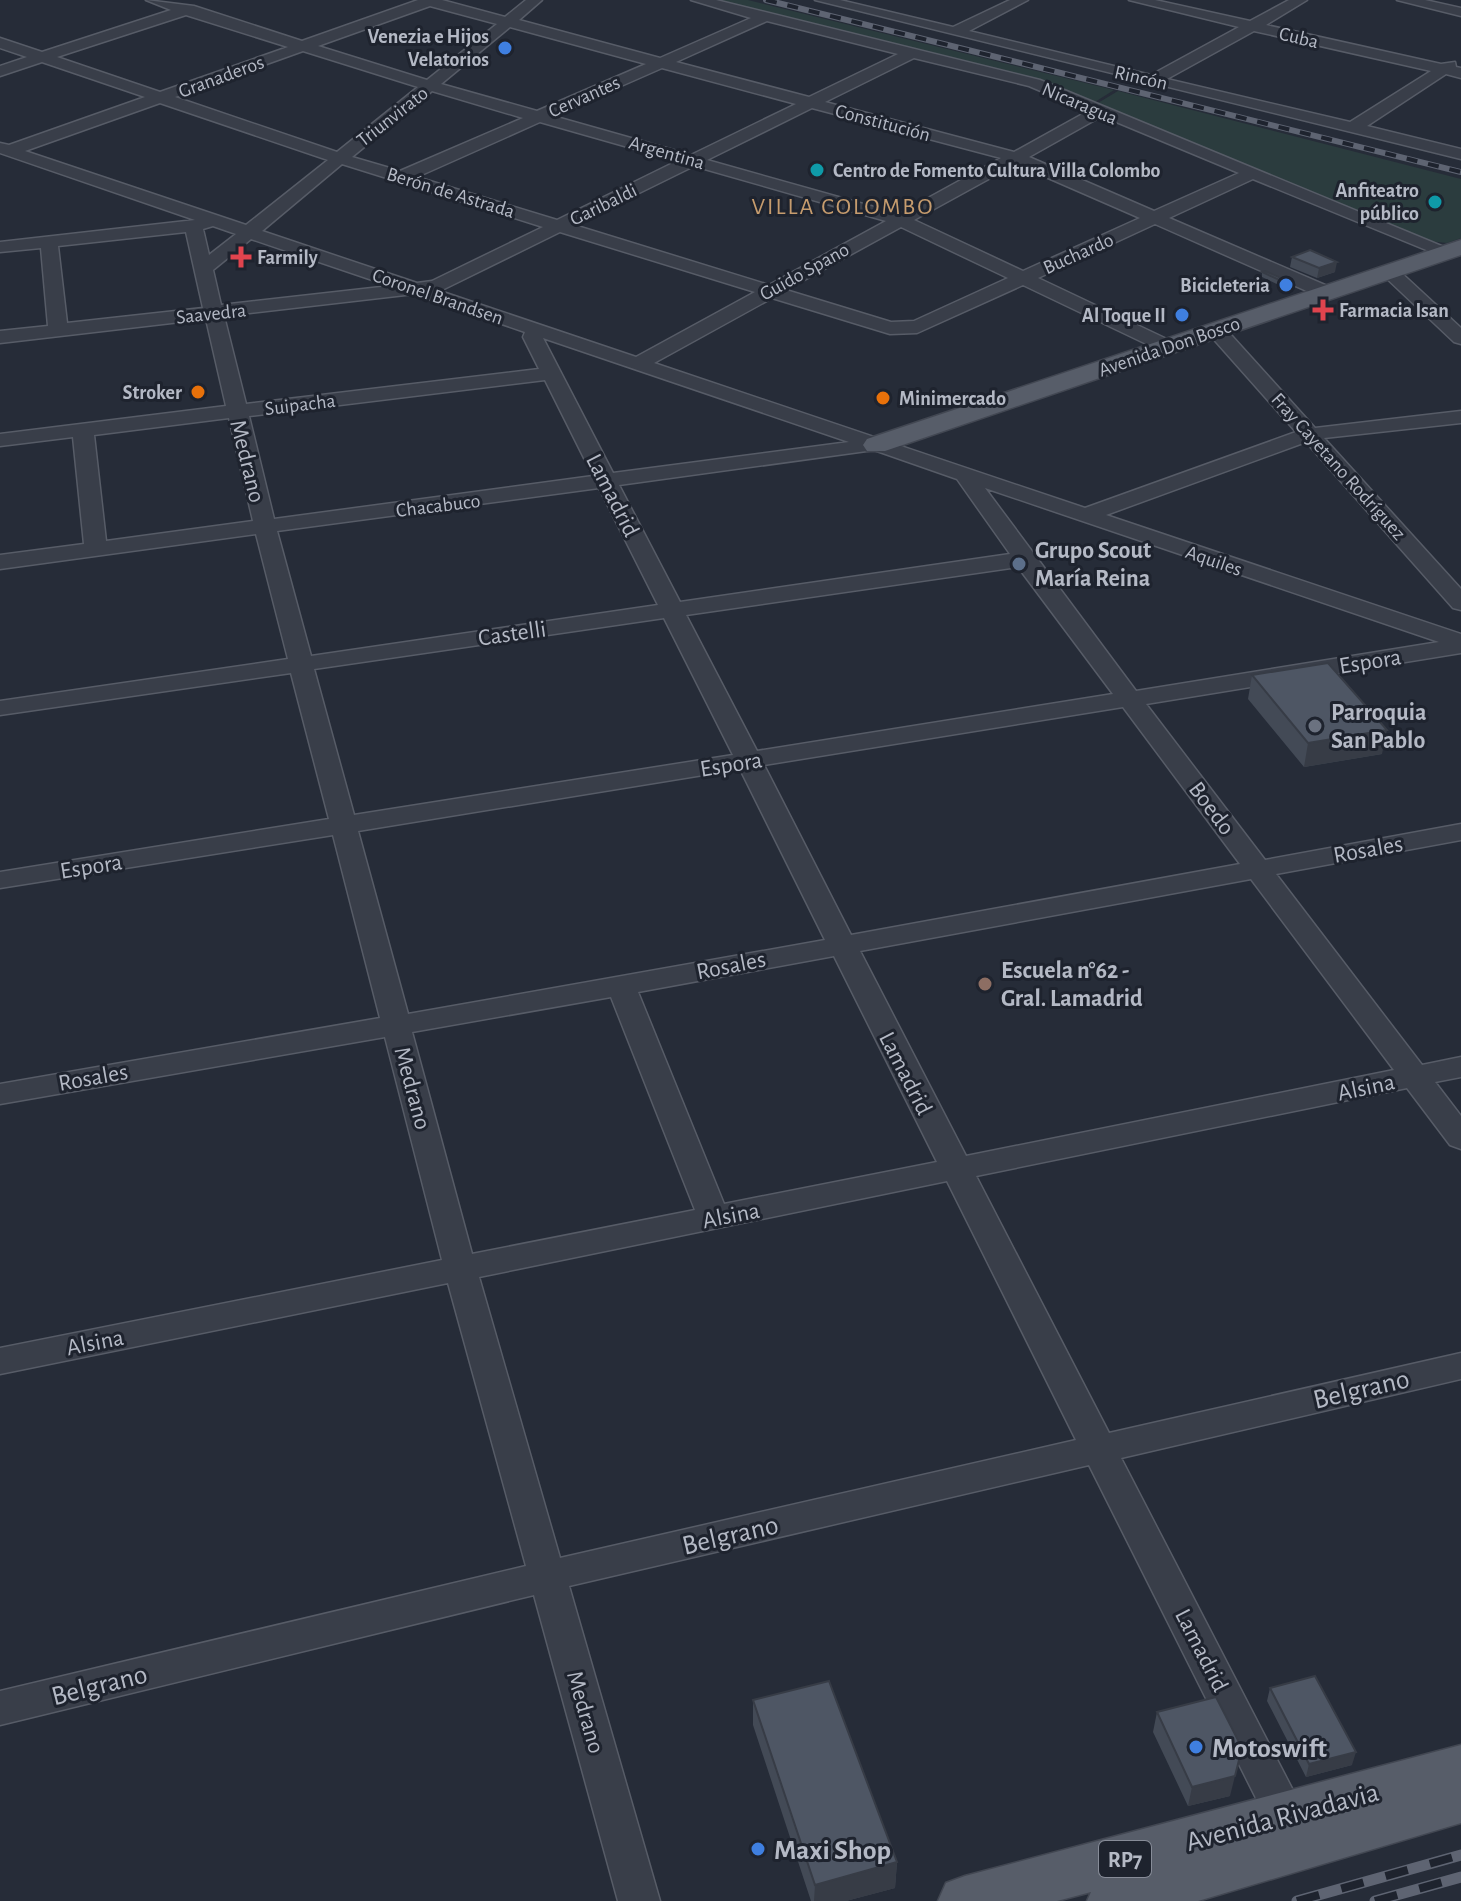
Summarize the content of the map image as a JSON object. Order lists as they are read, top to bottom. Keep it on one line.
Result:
{"streets":{"main road":["Avenida Don Bosco","Avenida Rivadavia","RP7"],"street":["Cuba","Granaderos","Rincón","Cervantes","Nicaragua","Triunvirato","Constitución","Argentina","Berón de Astrada","Garibaldi","Buchardo","Guido Spano","Coronel Brandsen","Saavedra","Suipacha","Medrano","Fray Cayetano Rodríguez","Lamadrid","Chacabuco","Aquiles","Castelli","Espora","Boedo","Rosales","Alsina","Belgrano"]},"crossings":[["Granaderos","Constitución"],["Granaderos","Argentina"],["Granaderos","Berón de Astrada"],["Granaderos","Coronel Brandsen"],["Cervantes","Nicaragua"],["Cervantes","Constitución"],["Cervantes","Argentina"],["Cervantes","Berón de Astrada"],["Nicaragua","Garibaldi"],["Nicaragua","Buchardo"],["Nicaragua","Guido Spano"],["Nicaragua","Avenida Don Bosco"],["Triunvirato","Constitución"],["Triunvirato","Argentina"],["Triunvirato","Berón de Astrada"],["Triunvirato","Coronel Brandsen"],["Constitución","Garibaldi"],["Constitución","Buchardo"],["Constitución","Guido Spano"],["Constitución","Avenida Don Bosco"],["Argentina","Garibaldi"],["Argentina","Buchardo"],["Argentina","Guido Spano"],["Argentina","Avenida Don Bosco"],["Berón de Astrada","Garibaldi"],["Berón de Astrada","Buchardo"],["Berón de Astrada","Guido Spano"],["Garibaldi","Coronel Brandsen"],["Garibaldi","Saavedra"],["Guido Spano","Coronel Brandsen"],["Coronel Brandsen","Saavedra"],["Coronel Brandsen","Avenida Don Bosco"],["Coronel Brandsen","Lamadrid"],["Coronel Brandsen","Chacabuco"],["Coronel Brandsen","Aquiles"],["Saavedra","Medrano"],["Avenida Don Bosco","Fray Cayetano Rodríguez"],["Avenida Don Bosco","Chacabuco"],["Avenida Don Bosco","Aquiles"],["Suipacha","Medrano"],["Suipacha","Lamadrid"],["Medrano","Chacabuco"],["Medrano","Castelli"],["Medrano","Espora"],["Medrano","Rosales"],["Medrano","Alsina"],["Medrano","Belgrano"],["Lamadrid","Chacabuco"],["Lamadrid","Castelli"],["Lamadrid","Espora"],["Lamadrid","Rosales"],["Lamadrid","Alsina"],["Lamadrid","Belgrano"],["Lamadrid","Avenida Rivadavia"],["Chacabuco","Aquiles"],["Aquiles","Espora"],["Aquiles","Boedo"],["Castelli","Boedo"],["Espora","Boedo"],["Boedo","Rosales"],["Boedo","Alsina"]],"districts":["VILLA COLOMBO"],"places":{"other":["Venezia e Hijos Velatorios","Centro de Fomento Cultura Villa Colombo","Anfiteatro público","Bicicleteria","Al Toque II","Stroker","Minimercado","Grupo Scout María Reina","Parroquia San Pablo","Escuela n°62 - Gral. Lamadrid","Motoswift","Maxi Shop"],"health":["Farmily","Farmacia Isan"]}}
